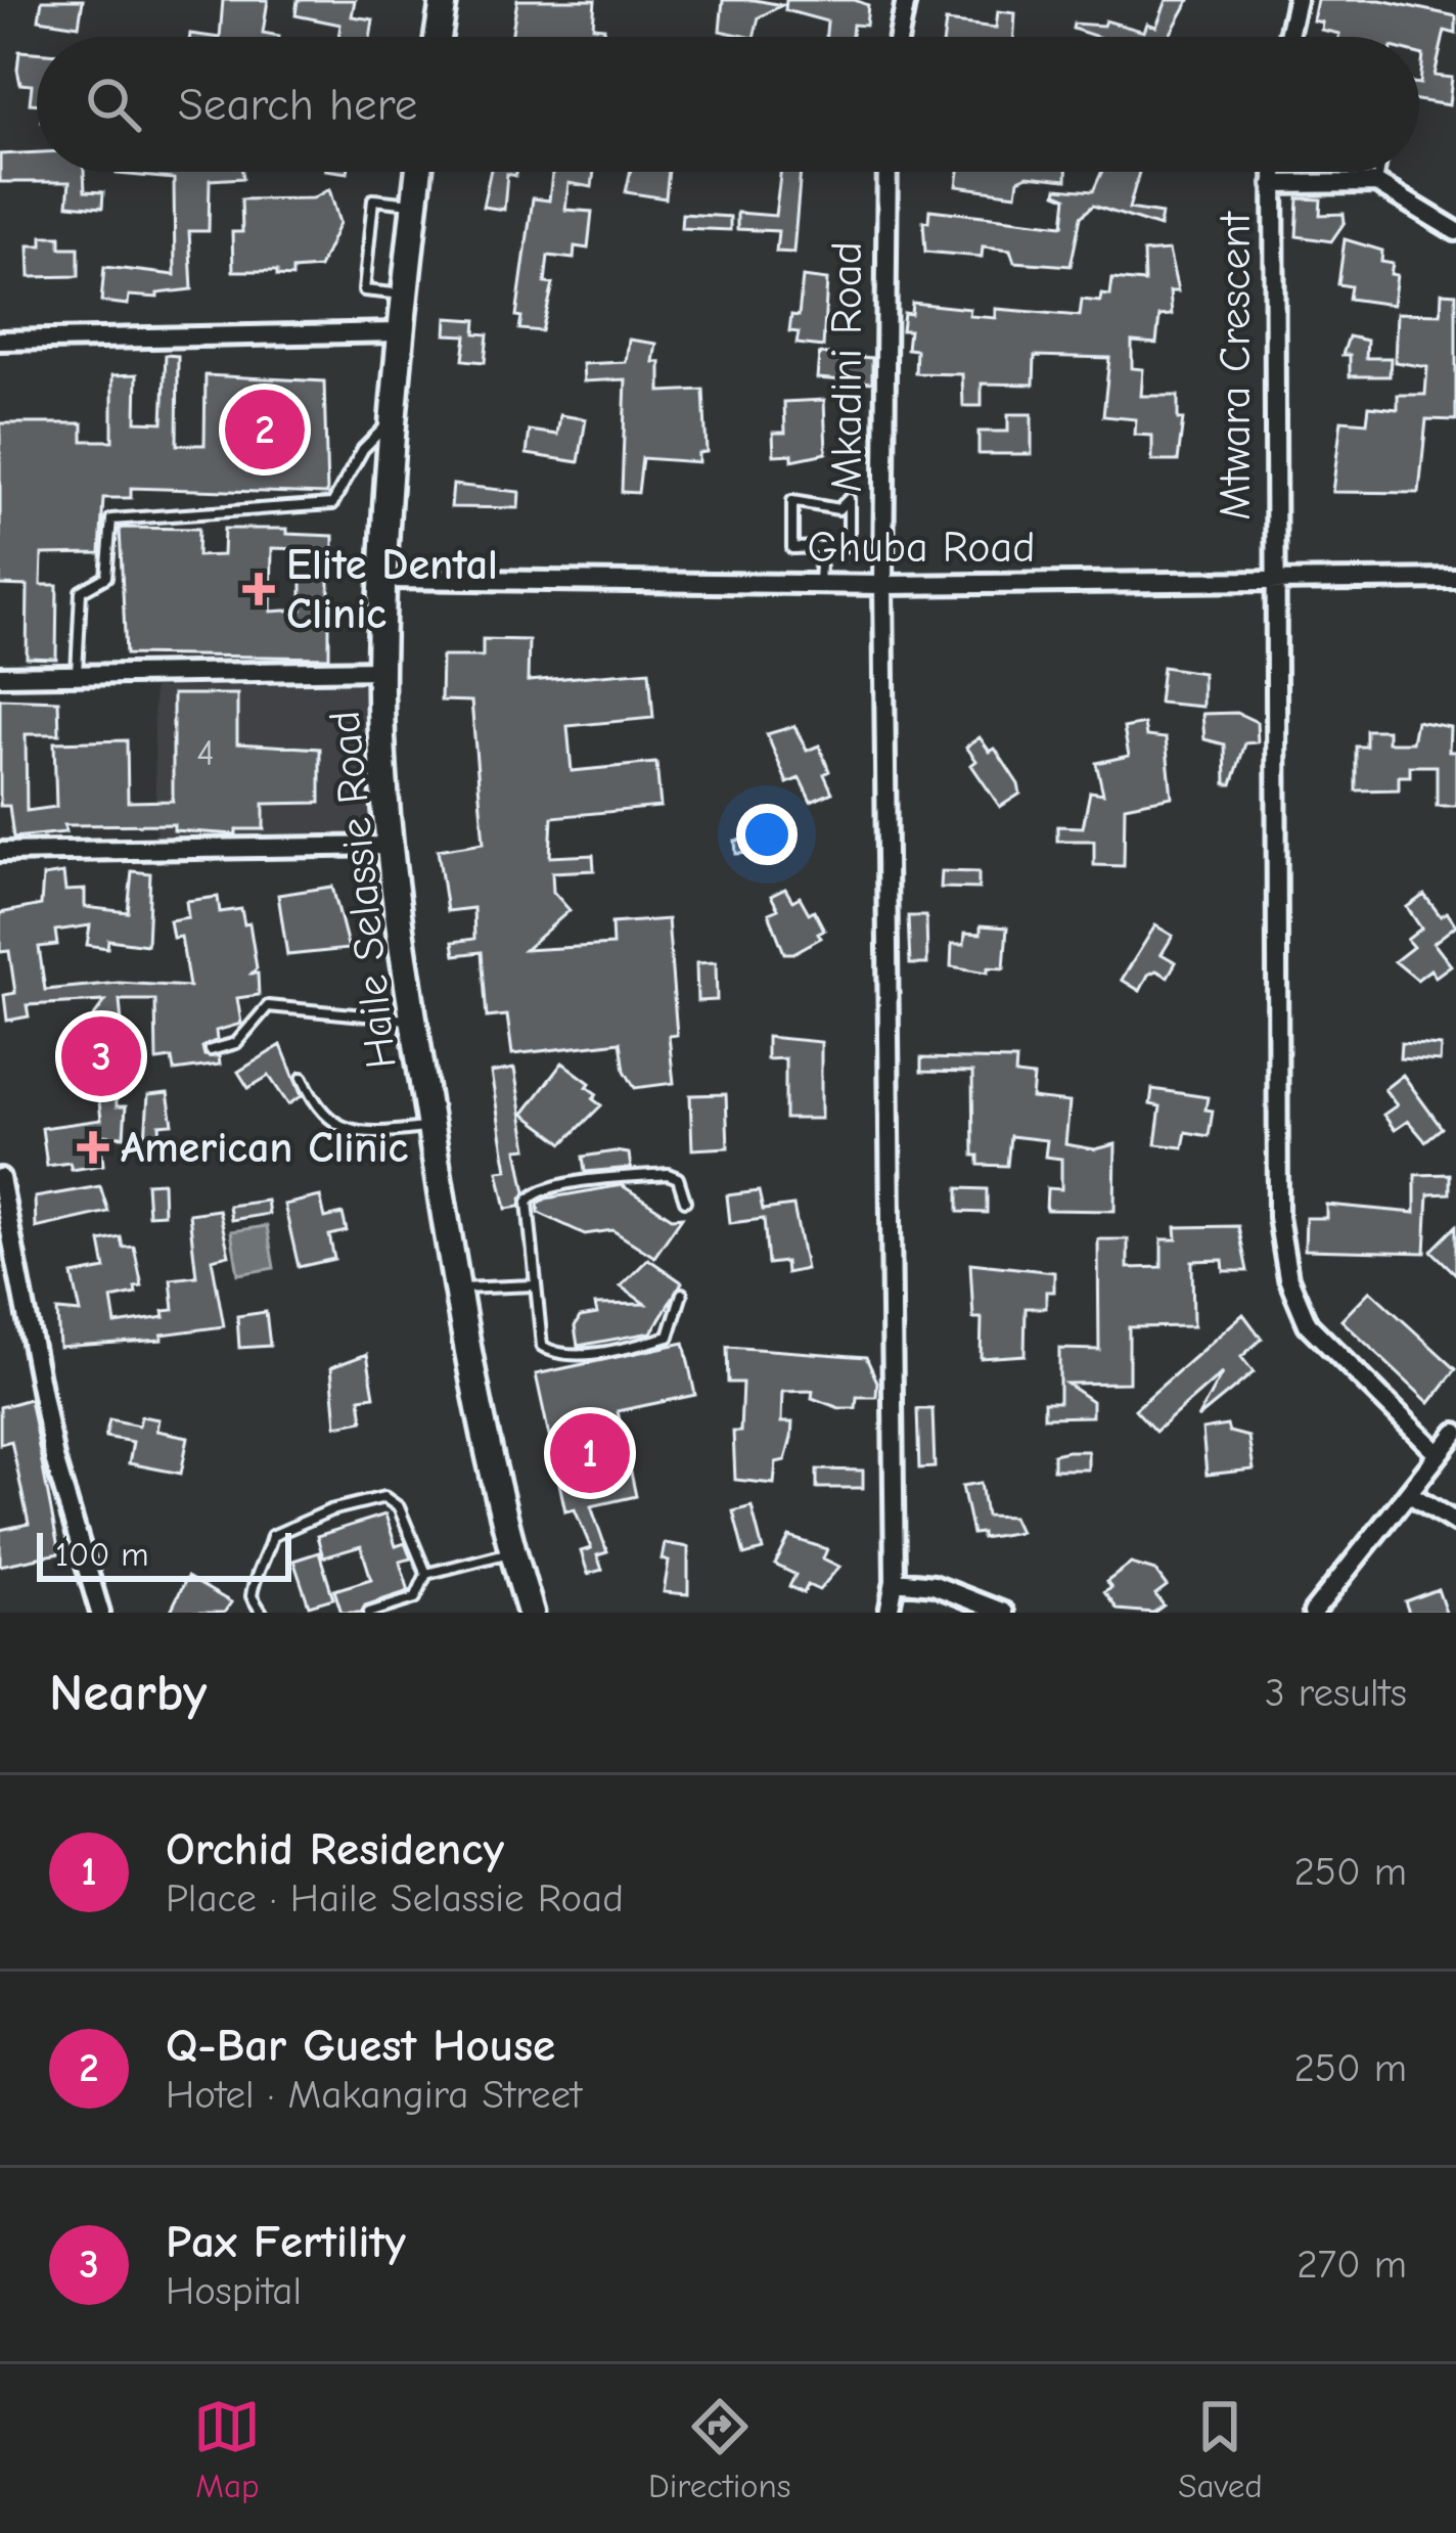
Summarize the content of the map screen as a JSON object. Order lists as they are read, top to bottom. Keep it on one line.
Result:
{"streets":{"street":["Mtwara Crescent","Mkadini Road","Ghuba Road","Haile Selassie Road"]},"crossings":[["Mtwara Crescent","Ghuba Road"],["Mkadini Road","Ghuba Road"],["Ghuba Road","Haile Selassie Road"]],"places":{"health":["Elite Dental Clinic","American Clinic"]},"house_numbers":["4"],"scale_bar":"100 m","page":{"search":"Search here","pins":["2","3","1"],"scale":"100 m","heading":["Nearby","3 results"],"list":[{"mark":"1","name":"Orchid Residency","note":"Place · Haile Selassie Road","value":"250 m"},{"mark":"2","name":"Q-Bar Guest House","note":"Hotel · Makangira Street","value":"250 m"},{"mark":"3","name":"Pax Fertility","note":"Hospital","value":"270 m"}],"nav":["Map","Directions","Saved"]}}
